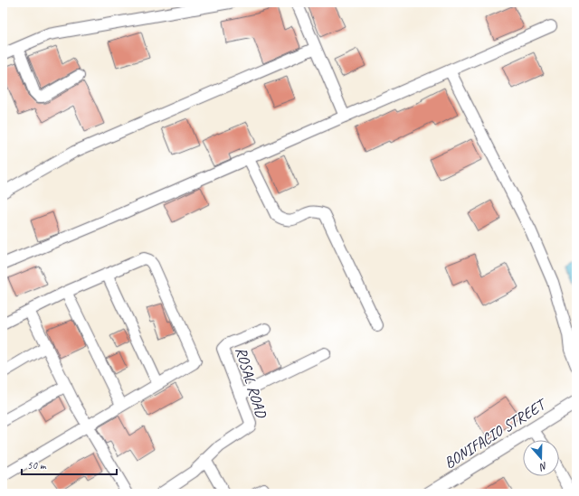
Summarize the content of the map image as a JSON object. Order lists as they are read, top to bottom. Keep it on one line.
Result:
{"streets":{"street":["ROSAL ROAD","BONIFACIO STREET"]},"scale_bar":"50 m","north":"bottom"}
